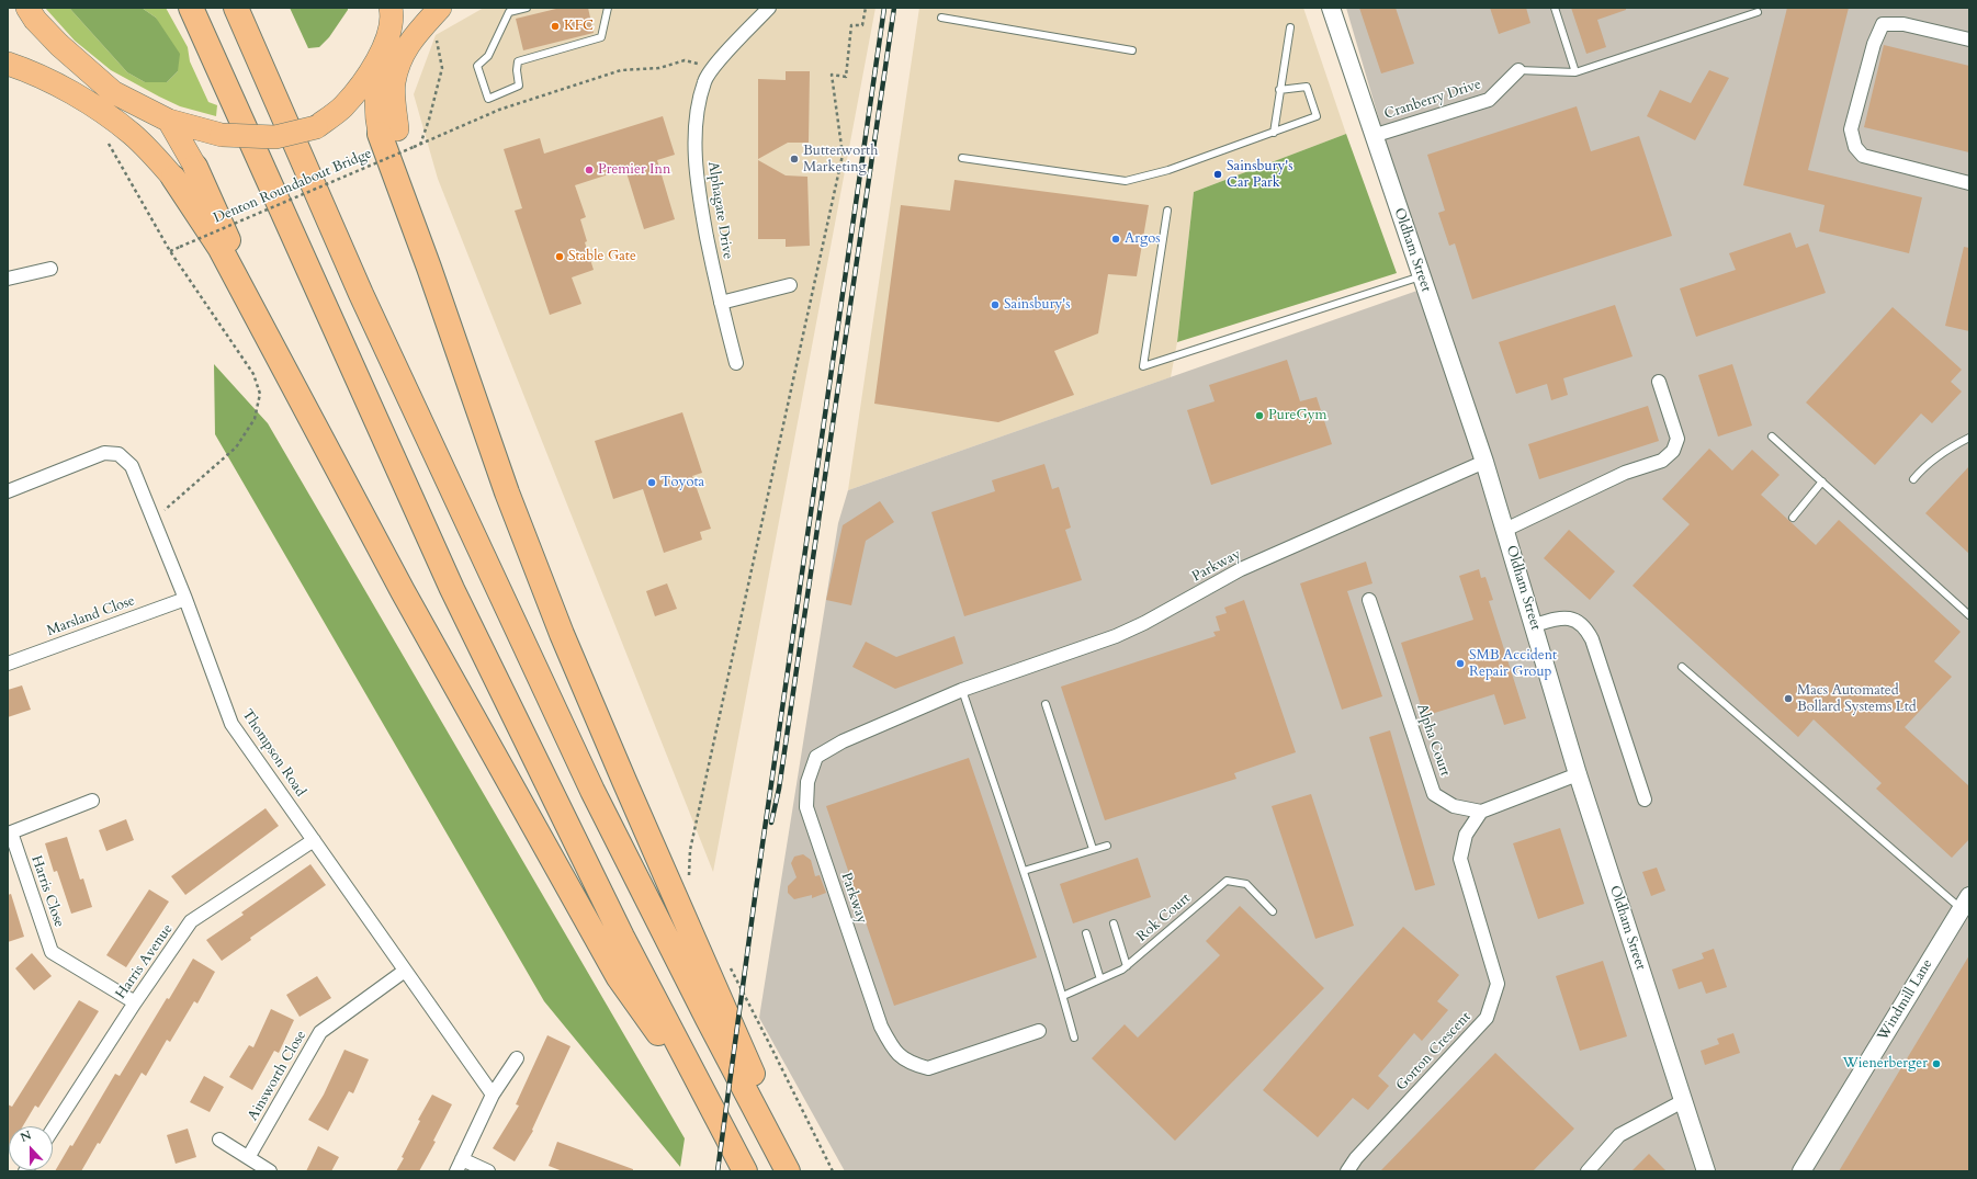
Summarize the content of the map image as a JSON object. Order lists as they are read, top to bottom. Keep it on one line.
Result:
{"streets":{"street":["Cranberry Drive","Alphagate Drive","Oldham Street","Parkway","Marsland Close","Alpha Court","Thompson Road","Harris Close","Harris Avenue","Windmill Lane","Gorton Crescent","Ainsworth Close"],"lane":["Rok Court"],"path":["Denton Roundabout Bridge"]},"crossings":[["Cranberry Drive","Oldham Street"],["Denton Roundabout Bridge","Alphagate Drive"],["Oldham Street","Parkway"],["Marsland Close","Thompson Road"],["Alpha Court","Gorton Crescent"],["Thompson Road","Harris Avenue"],["Thompson Road","Ainsworth Close"],["Harris Close","Harris Avenue"]],"places":["KFC","Butterworth Marketing","Premier Inn","Sainsbury's Car Park","Argos","Stable Gate","Sainsbury's","PureGym","Toyota","SMB Accident Repair Group","Macs Automated Bollard Systems Ltd","Wienerberger"],"north":"top"}
